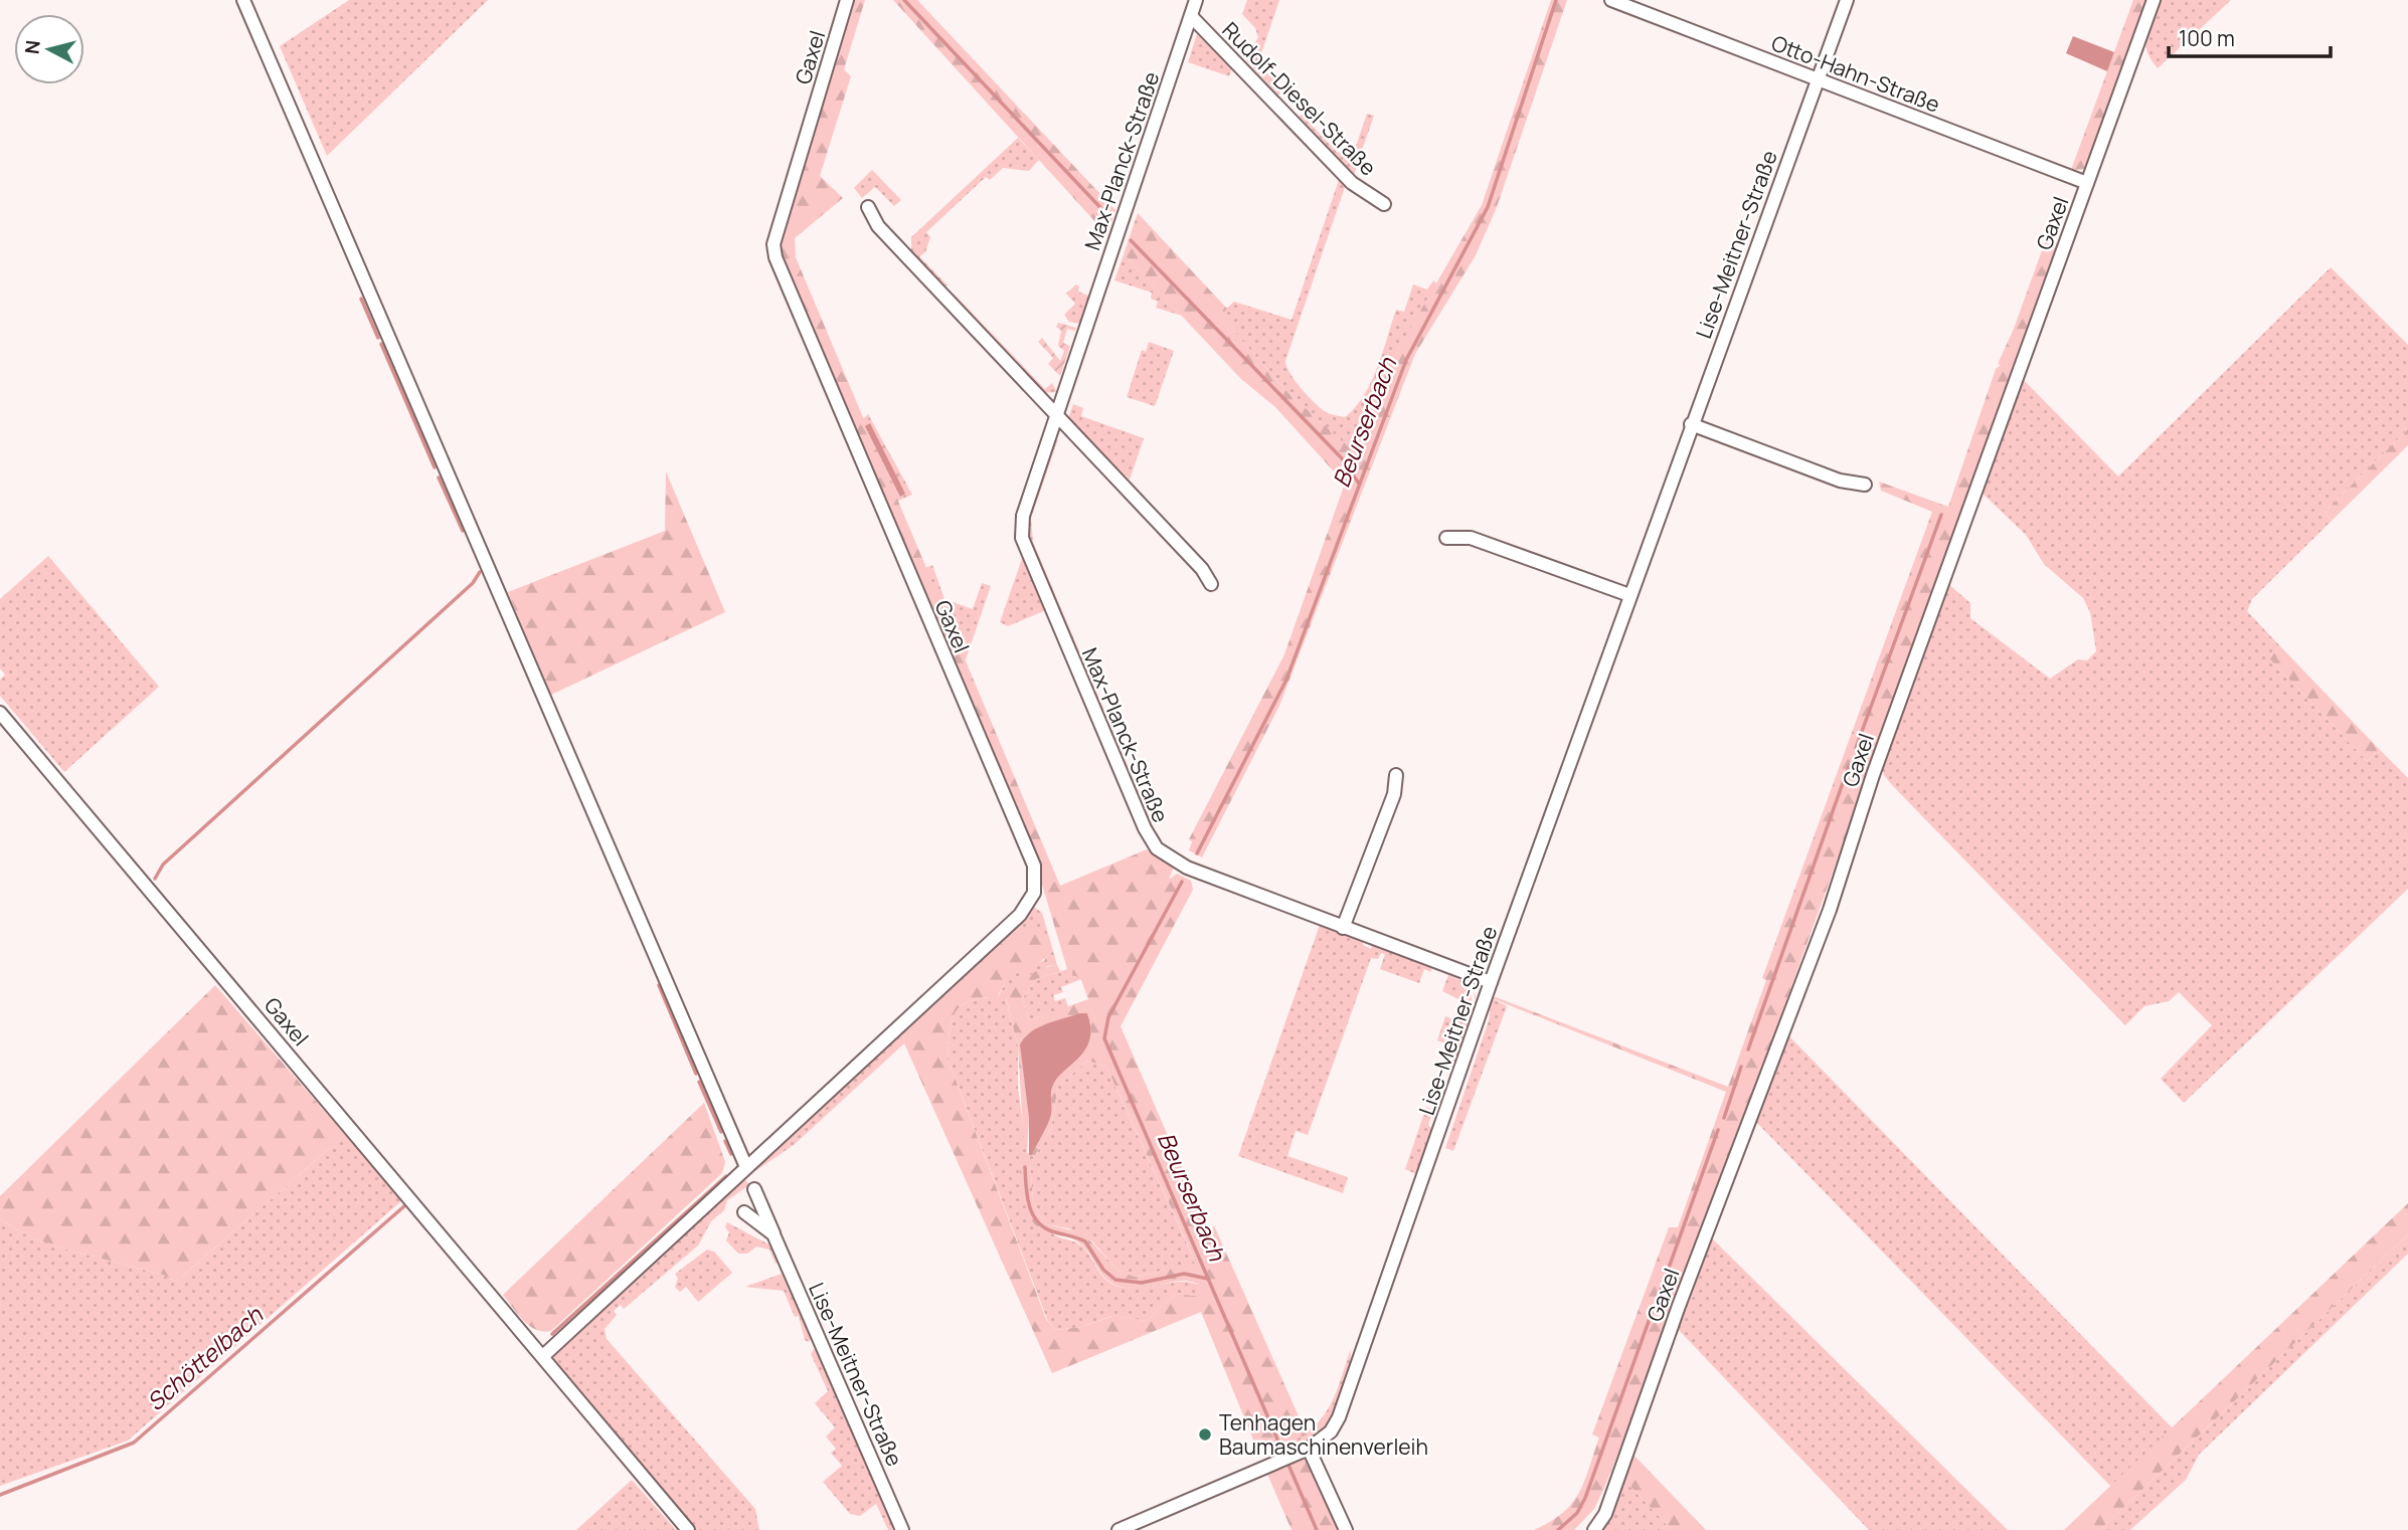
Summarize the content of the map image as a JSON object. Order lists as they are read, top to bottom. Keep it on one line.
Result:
{"streets":{"street":["Gaxel","Otto-Hahn-Straße","Rudolf-Diesel-Straße","Max-Planck-Straße","Lise-Meitner-Straße"]},"crossings":[["Gaxel","Otto-Hahn-Straße"],["Otto-Hahn-Straße","Lise-Meitner-Straße"],["Rudolf-Diesel-Straße","Max-Planck-Straße"],["Max-Planck-Straße","Lise-Meitner-Straße"]],"water":["Beurserbach","Schöttelbach"],"places":["Tenhagen Baumaschinenverleih"],"scale_bar":"100 m","north":"left"}
